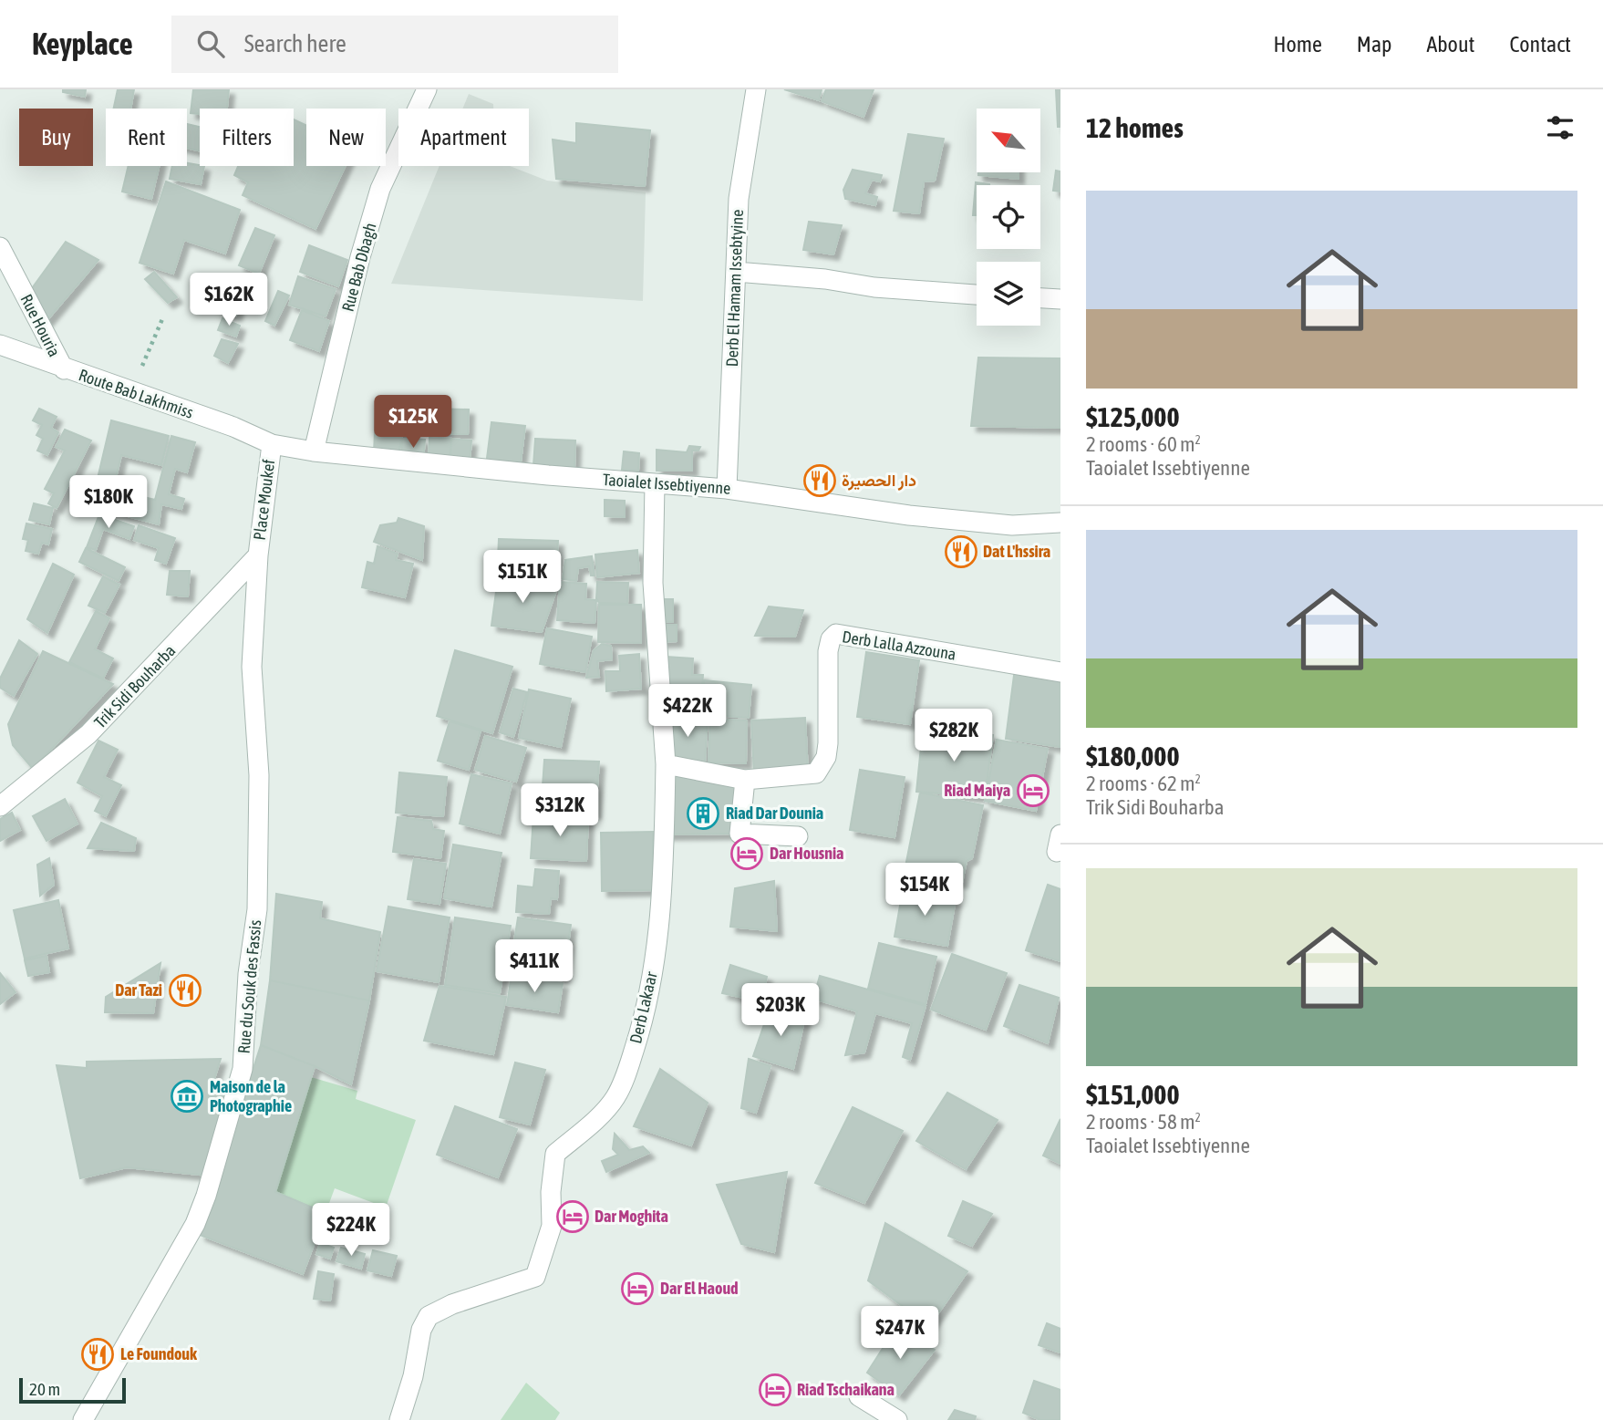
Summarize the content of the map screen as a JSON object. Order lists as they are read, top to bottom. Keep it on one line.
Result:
{"streets":{"street":["Rue Bab Dbagh","Derb El Hamam Issebtyine","Rue Houria","Route Bab Lakhmiss","Taoialet Issebtiyenne","Place Moukef","Derb Lalla Azzouna","Trik Sidi Bouharba","Rue du Souk des Fassis","Derb Lakaar"]},"crossings":[["Rue Bab Dbagh","Taoialet Issebtiyenne"],["Derb El Hamam Issebtyine","Taoialet Issebtiyenne"],["Rue Houria","Route Bab Lakhmiss"],["Route Bab Lakhmiss","Taoialet Issebtiyenne"],["Route Bab Lakhmiss","Place Moukef"],["Taoialet Issebtiyenne","Place Moukef"],["Taoialet Issebtiyenne","Derb Lakaar"],["Place Moukef","Trik Sidi Bouharba"],["Place Moukef","Rue du Souk des Fassis"],["Derb Lalla Azzouna","Derb Lakaar"],["Trik Sidi Bouharba","Rue du Souk des Fassis"]],"places":{"restaurant":["دار الحصيرة","Dat L'hssira","Dar Tazi","Le Foundouk"],"hotel":["Riad Maiya","Dar Housnia","Dar Moghita","Dar El Haoud","Riad Tschaikana"],"building":["Riad Dar Dounia"],"museum":["Maison de la Photographie"]},"scale_bar":"20 m","north":"top left","page":{"header":"Keyplace","search":"Search here","nav":["Home","Map","About","Contact"],"heading":"12 homes","chip":["Buy","Rent","Filters","New","Apartment"],"list":[{"name":"$125,000","note":"2 rooms · 60 m² · Taoialet Issebtiyenne"},{"name":"$180,000","note":"2 rooms · 62 m² · Trik Sidi Bouharba"},{"name":"$151,000","note":"2 rooms · 58 m² · Taoialet Issebtiyenne"}],"price":["$162K","$125K","$180K","$151K","$422K","$282K","$312K","$154K","$411K","$203K","$224K","$247K"],"scale":"20 m"}}
